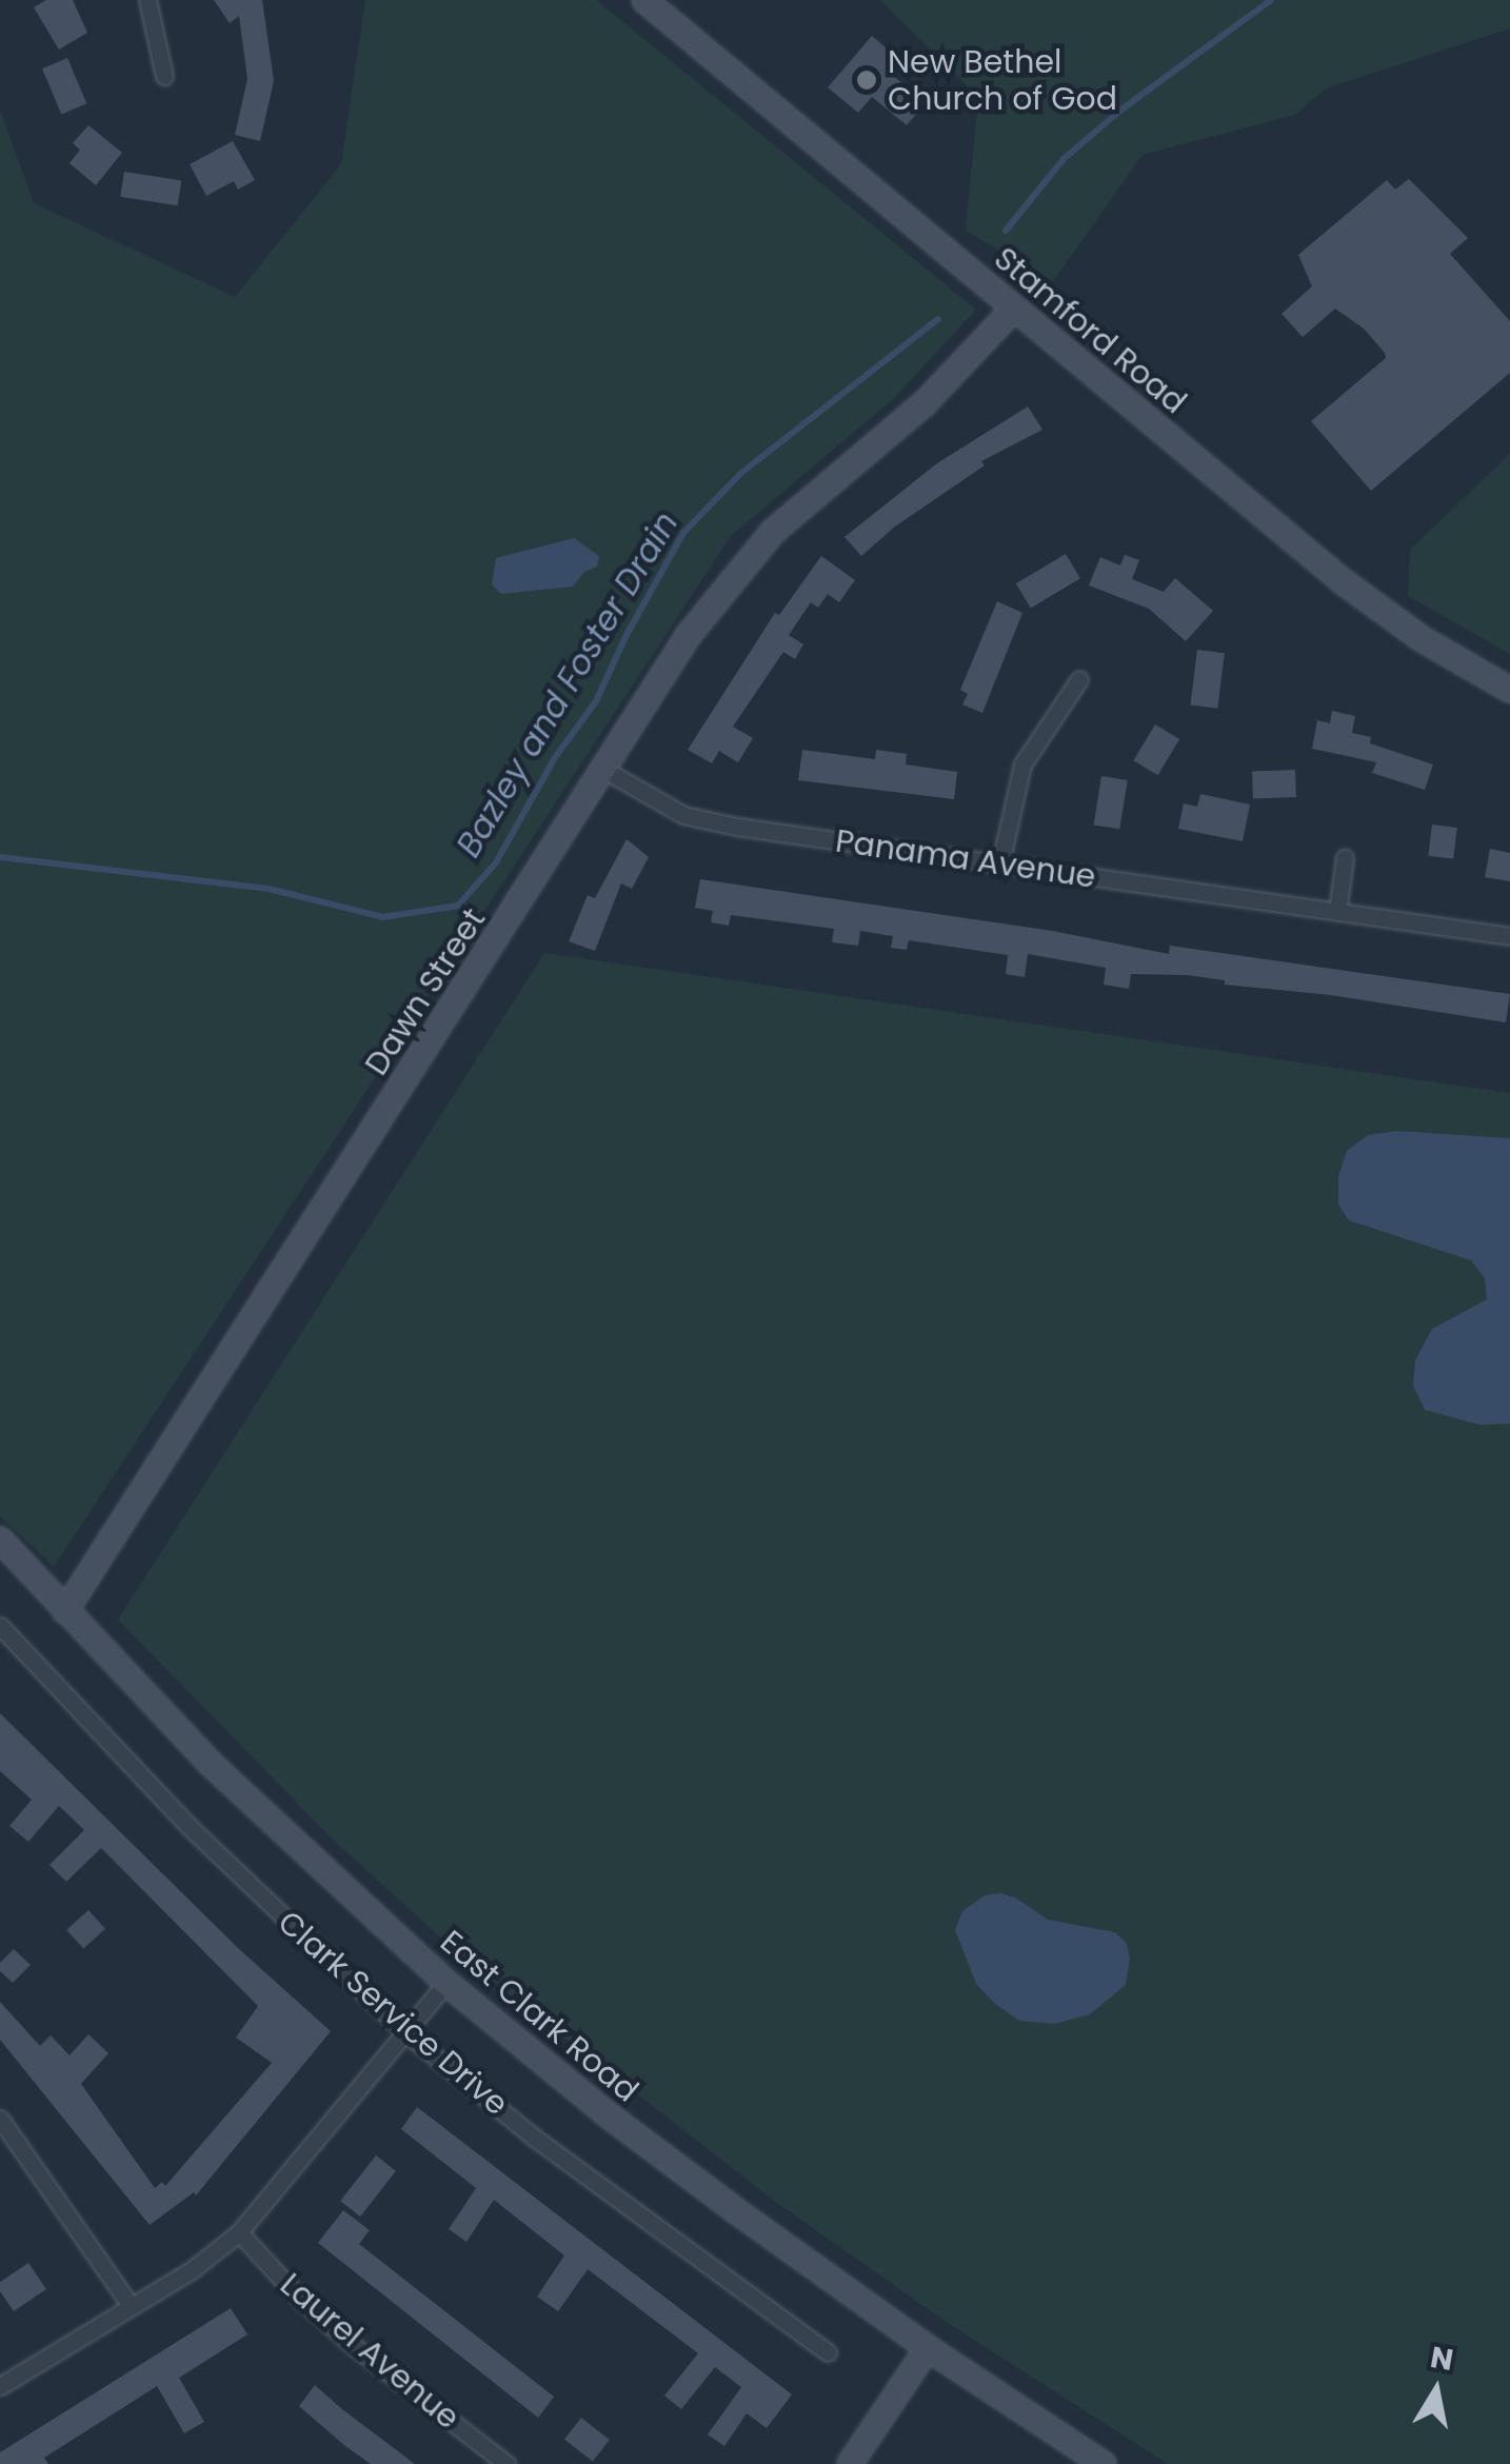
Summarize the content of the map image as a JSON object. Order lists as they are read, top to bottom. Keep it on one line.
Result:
{"streets":{"street":["Stamford Road","Panama Avenue","Dawn Street","Clark Service Drive","East Clark Road","Laurel Avenue"]},"crossings":[["Stamford Road","Dawn Street"],["Panama Avenue","Dawn Street"],["Dawn Street","East Clark Road"]],"water":["Bazley and Foster Drain"],"places":["New Bethel Church of God"],"north":"top"}
